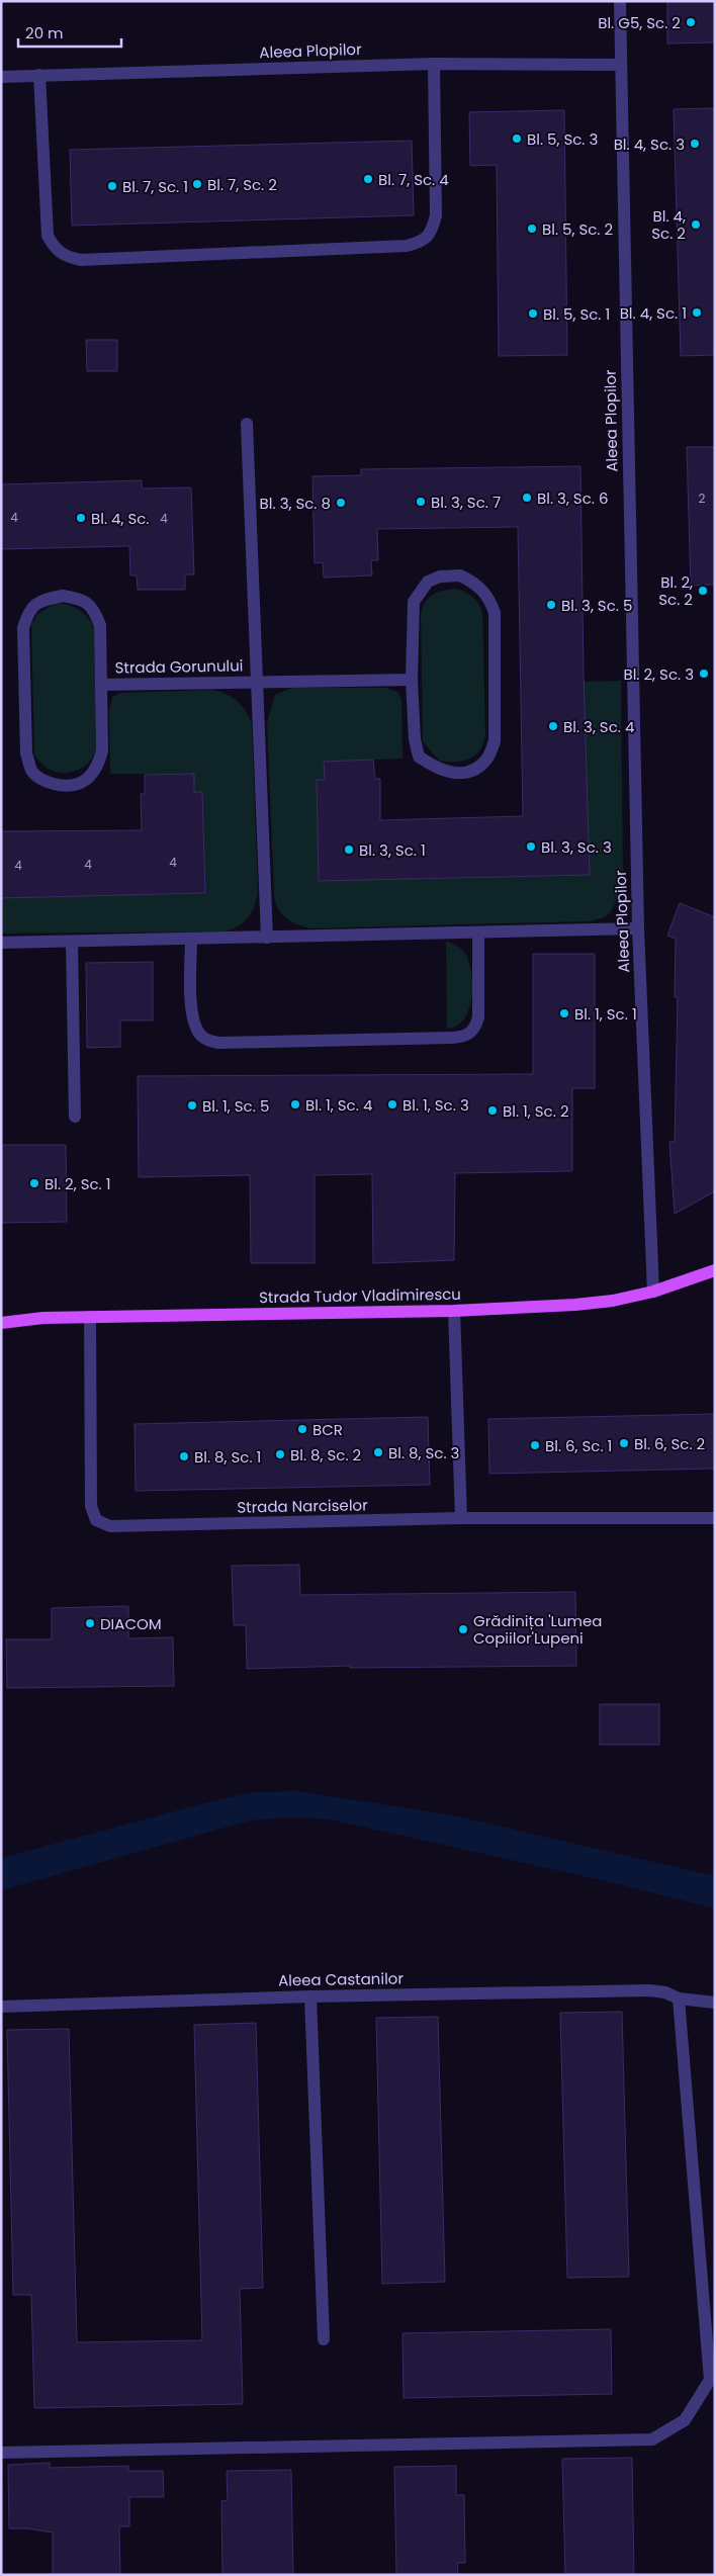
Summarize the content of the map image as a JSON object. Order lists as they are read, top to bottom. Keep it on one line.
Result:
{"streets":{"main road":["Strada Tudor Vladimirescu"],"street":["Aleea Plopilor","Strada Gorunului","Strada Narciselor","Aleea Castanilor"]},"crossings":[["Aleea Plopilor","Strada Tudor Vladimirescu"],["Strada Tudor Vladimirescu","Strada Narciselor"]],"places":["Bl. G5, Sc. 2","Bl. 5, Sc. 3","Bl. 4, Sc. 3","Bl. 7, Sc. 4","Bl. 7, Sc. 2","Bl. 7, Sc. 1","Bl. 4, Sc. 2","Bl. 5, Sc. 2","Bl. 4, Sc. 1","Bl. 5, Sc. 1","Bl. 3, Sc. 6","Bl. 3, Sc. 7","Bl. 3, Sc. 8","Bl. 4, Sc.","Bl. 2, Sc. 2","Bl. 3, Sc. 5","Bl. 2, Sc. 3","Bl. 3, Sc. 4","Bl. 3, Sc. 3","Bl. 3, Sc. 1","Bl. 1, Sc. 1","Bl. 1, Sc. 4","Bl. 1, Sc. 3","Bl. 1, Sc. 5","Bl. 1, Sc. 2","Bl. 2, Sc. 1","BCR","Bl. 6, Sc. 2","Bl. 6, Sc. 1","Bl. 8, Sc. 3","Bl. 8, Sc. 2","Bl. 8, Sc. 1","DIACOM","Grădinița 'Lumea Copiilor'Lupeni"],"house_numbers":["2","4","4","4","4","4"],"scale_bar":"20 m"}
